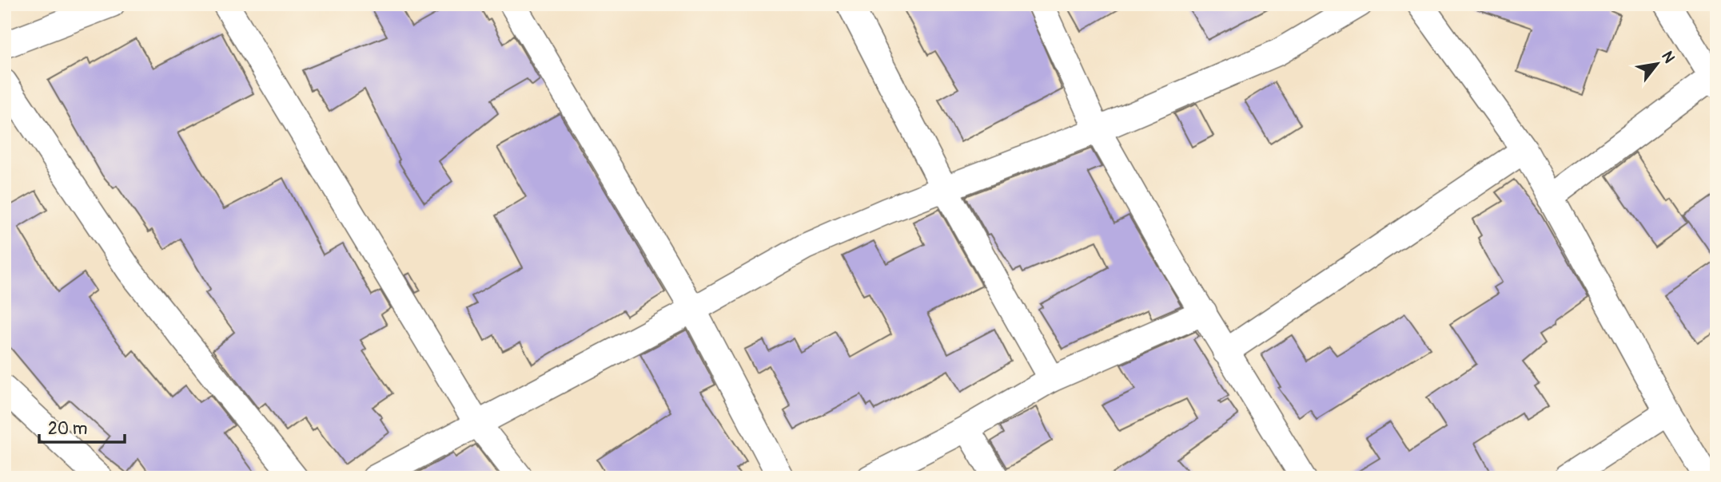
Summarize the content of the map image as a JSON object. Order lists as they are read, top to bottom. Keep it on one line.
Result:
{"scale_bar":"20 m","north":"top right"}
